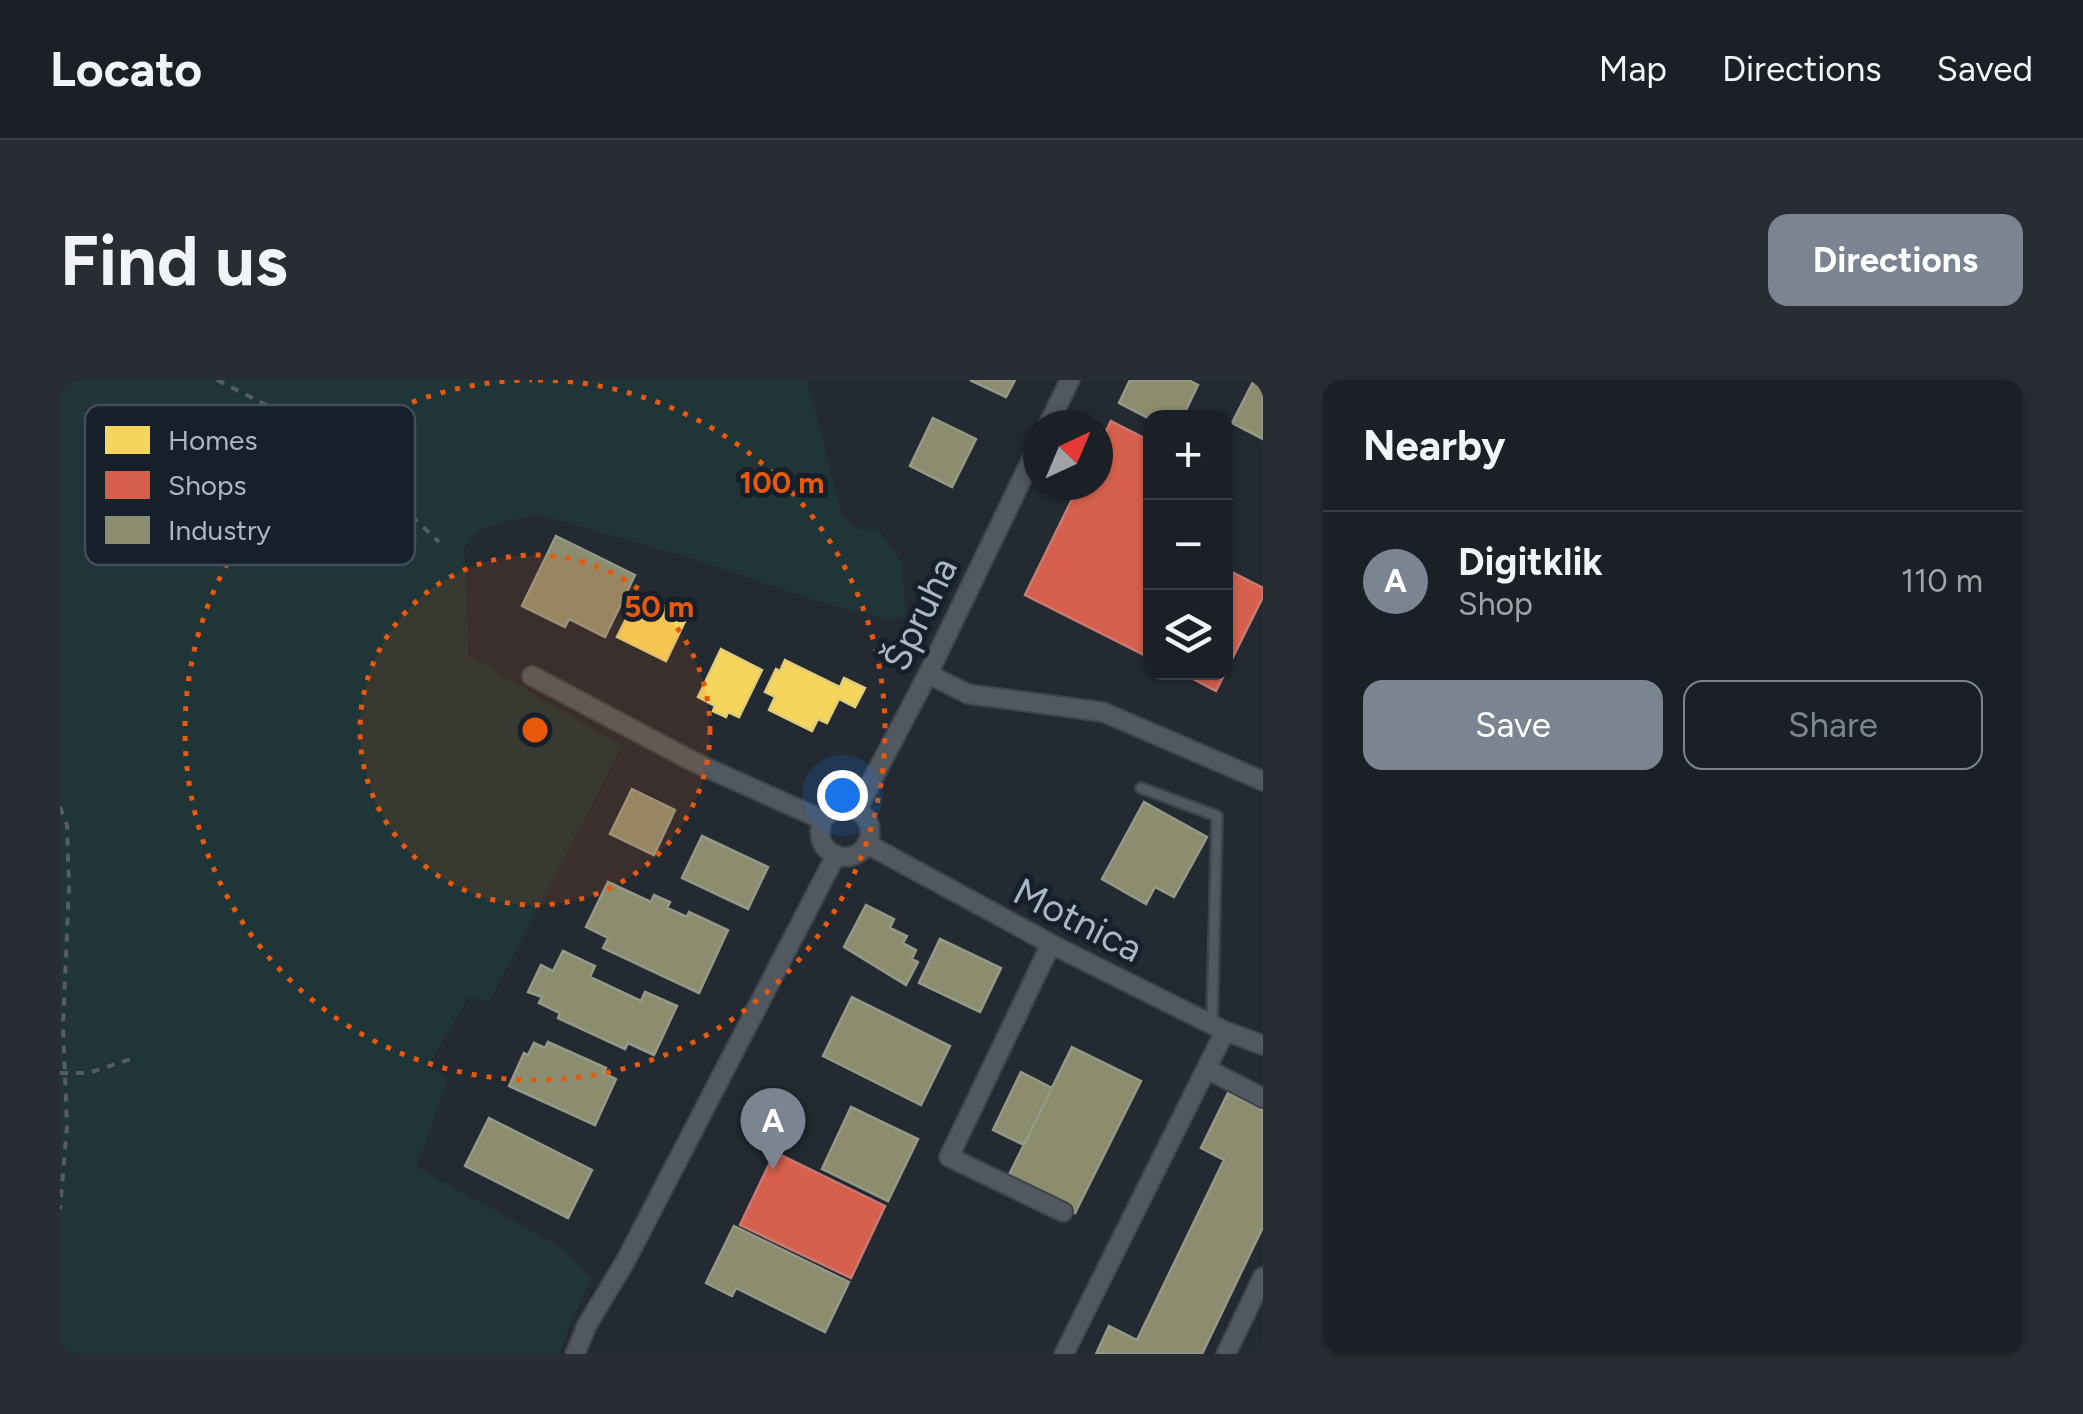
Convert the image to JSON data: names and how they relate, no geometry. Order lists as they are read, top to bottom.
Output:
{
  "streets": {
    "street": ["Špruha", "Motnica"]
  },
  "crossings": [
    ["Špruha", "Motnica"]
  ],
  "legend": ["Homes", "Shops", "Industry"],
  "north": "top right",
  "page": {
    "header": "Locato",
    "nav": ["Map", "Directions", "Saved"],
    "buttons": [
      "Directions",
      ["Save", "Share"]
    ],
    "title": "Find us",
    "heading": "Nearby",
    "map_buttons": ["+", "−"],
    "list": [
      {
        "mark": "A",
        "name": "Digitklik",
        "note": "Shop",
        "value": "110 m"
      }
    ],
    "pins": "A"
  },
  "rings": ["100 m", "50 m"]
}
